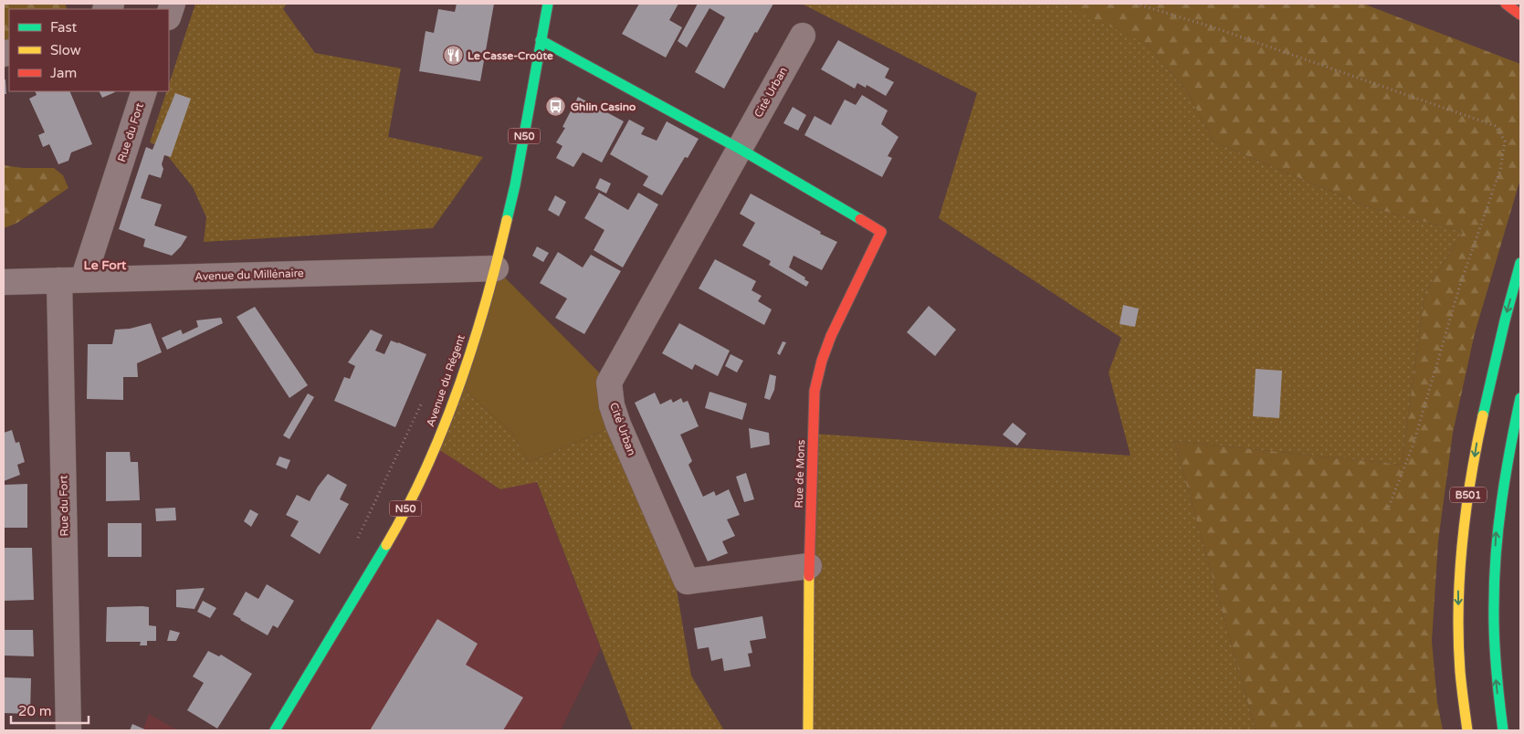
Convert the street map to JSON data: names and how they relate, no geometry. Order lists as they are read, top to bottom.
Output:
{
  "streets": {
    "main road": [
      "N50",
      "Avenue du Régent",
      "Rue de Mons",
      "B501"
    ],
    "street": ["Cité Urban", "Rue du Fort", "Avenue du Millénaire"]
  },
  "crossings": [
    ["Cité Urban", "Rue de Mons"],
    ["Rue du Fort", "Avenue du Millénaire"],
    ["Avenue du Millénaire", "Avenue du Régent"]
  ],
  "districts": ["Le Fort"],
  "places": {
    "restaurant": ["Le Casse-Croûte"],
    "bus stop": ["Ghlin Casino"]
  },
  "legend": ["Fast", "Slow", "Jam"],
  "scale_bar": "20 m"
}
